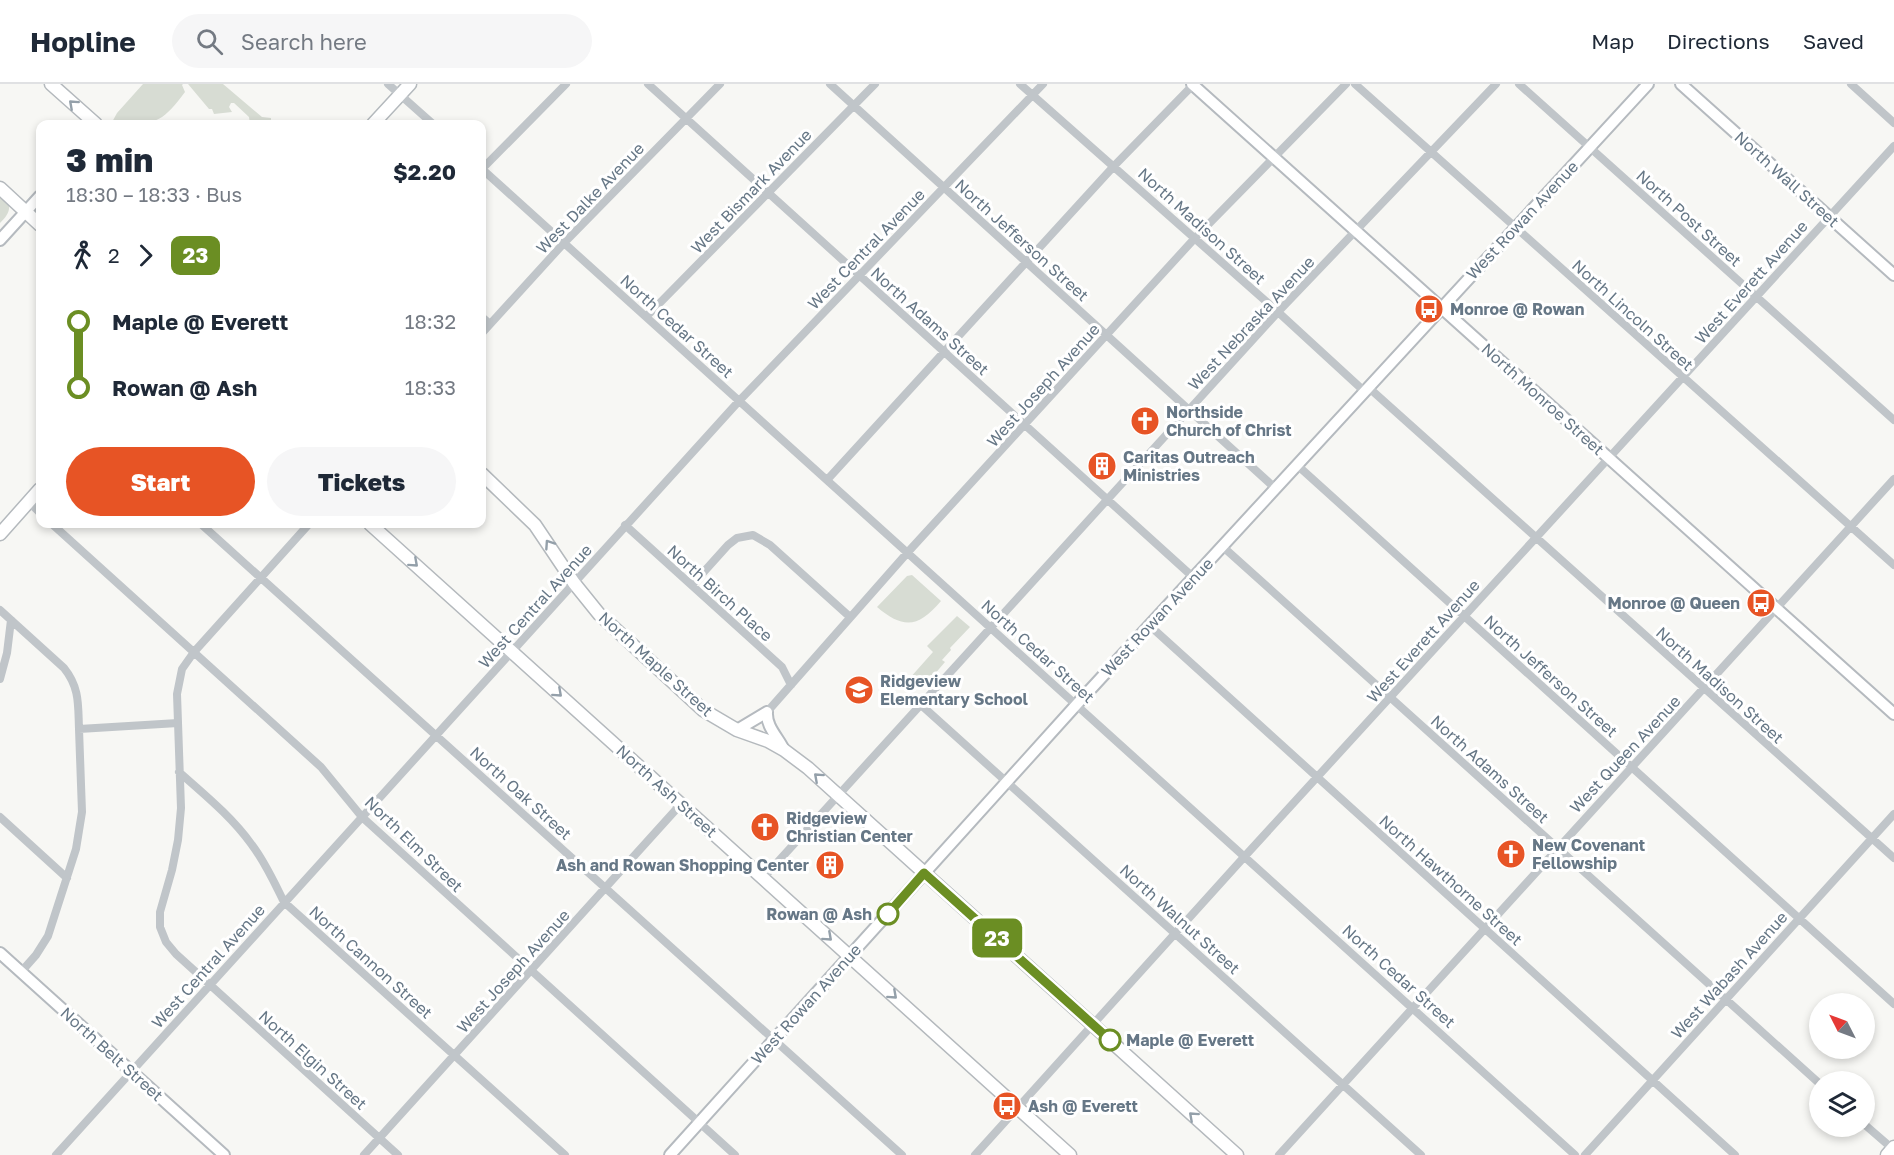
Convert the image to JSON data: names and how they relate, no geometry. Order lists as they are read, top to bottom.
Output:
{
  "streets": {
    "main road": ["North Maple Street", "North Ash Street"],
    "street": [
      "North Wall Street",
      "West Bismark Avenue",
      "West Dalke Avenue",
      "North Post Street",
      "West Rowan Avenue",
      "North Madison Street",
      "North Jefferson Street",
      "West Central Avenue",
      "West Everett Avenue",
      "North Lincoln Street",
      "North Adams Street",
      "West Nebraska Avenue",
      "North Cedar Street",
      "West Joseph Avenue",
      "North Monroe Street",
      "North Birch Place",
      "West Queen Avenue",
      "North Oak Street",
      "North Elm Street",
      "North Hawthorne Street",
      "North Walnut Street",
      "North Cannon Street",
      "West Wabash Avenue",
      "North Belt Street",
      "North Elgin Street"
    ]
  },
  "crossings": [
    ["North Wall Street", "West Everett Avenue"],
    ["West Bismark Avenue", "North Jefferson Street"],
    ["West Bismark Avenue", "North Adams Street"],
    ["West Bismark Avenue", "North Cedar Street"],
    ["West Dalke Avenue", "North Adams Street"],
    ["West Dalke Avenue", "North Cedar Street"],
    ["North Post Street", "West Rowan Avenue"],
    ["North Post Street", "West Everett Avenue"],
    ["West Rowan Avenue", "North Madison Street"],
    ["West Rowan Avenue", "North Jefferson Street"],
    ["West Rowan Avenue", "North Lincoln Street"],
    ["West Rowan Avenue", "North Adams Street"],
    ["West Rowan Avenue", "North Cedar Street"],
    ["West Rowan Avenue", "North Monroe Street"],
    ["West Rowan Avenue", "North Maple Street"],
    ["West Rowan Avenue", "North Ash Street"],
    ["West Rowan Avenue", "North Oak Street"],
    ["West Rowan Avenue", "North Elm Street"],
    ["West Rowan Avenue", "North Hawthorne Street"],
    ["West Rowan Avenue", "North Walnut Street"],
    ["North Madison Street", "West Central Avenue"],
    ["North Madison Street", "West Everett Avenue"],
    ["North Madison Street", "West Nebraska Avenue"],
    ["North Madison Street", "West Joseph Avenue"],
    ["North Madison Street", "West Queen Avenue"],
    ["North Madison Street", "West Wabash Avenue"],
    ["North Jefferson Street", "West Central Avenue"],
    ["North Jefferson Street", "West Everett Avenue"],
    ["North Jefferson Street", "West Nebraska Avenue"],
    ["North Jefferson Street", "West Joseph Avenue"],
    ["North Jefferson Street", "West Queen Avenue"],
    ["North Jefferson Street", "West Wabash Avenue"],
    ["West Central Avenue", "North Adams Street"],
    ["West Central Avenue", "North Cedar Street"],
    ["West Central Avenue", "North Birch Place"],
    ["West Central Avenue", "North Maple Street"],
    ["West Central Avenue", "North Ash Street"],
    ["West Central Avenue", "North Oak Street"],
    ["West Central Avenue", "North Elm Street"],
    ["West Central Avenue", "North Cannon Street"],
    ["West Central Avenue", "North Belt Street"],
    ["West Central Avenue", "North Elgin Street"],
    ["West Everett Avenue", "North Lincoln Street"],
    ["West Everett Avenue", "North Adams Street"],
    ["West Everett Avenue", "North Cedar Street"],
    ["West Everett Avenue", "North Monroe Street"],
    ["West Everett Avenue", "North Maple Street"],
    ["West Everett Avenue", "North Ash Street"],
    ["West Everett Avenue", "North Hawthorne Street"],
    ["West Everett Avenue", "North Walnut Street"],
    ["North Lincoln Street", "West Nebraska Avenue"],
    ["North Lincoln Street", "West Queen Avenue"],
    ["North Adams Street", "West Nebraska Avenue"],
    ["North Adams Street", "West Joseph Avenue"],
    ["North Adams Street", "West Queen Avenue"],
    ["North Adams Street", "West Wabash Avenue"],
    ["West Nebraska Avenue", "North Cedar Street"],
    ["West Nebraska Avenue", "North Monroe Street"],
    ["West Nebraska Avenue", "North Maple Street"],
    ["West Nebraska Avenue", "North Ash Street"],
    ["West Nebraska Avenue", "North Walnut Street"],
    ["North Cedar Street", "West Joseph Avenue"],
    ["North Cedar Street", "West Queen Avenue"],
    ["West Joseph Avenue", "North Monroe Street"],
    ["West Joseph Avenue", "North Birch Place"],
    ["West Joseph Avenue", "North Ash Street"],
    ["West Joseph Avenue", "North Oak Street"],
    ["West Joseph Avenue", "North Elm Street"],
    ["West Joseph Avenue", "North Cannon Street"],
    ["West Joseph Avenue", "North Elgin Street"],
    ["North Monroe Street", "West Queen Avenue"],
    ["West Queen Avenue", "North Hawthorne Street"],
    ["West Queen Avenue", "North Walnut Street"],
    ["North Elm Street", "North Elgin Street"],
    ["North Hawthorne Street", "West Wabash Avenue"],
    ["North Cannon Street", "North Elgin Street"]
  ],
  "one_way": ["North Maple Street", "North Ash Street"],
  "places": {
    "bus stop": ["Monroe @ Rowan", "Monroe @ Queen", "Ash @ Everett"],
    "church": ["Northside Church of Christ", "Ridgeview Christian Center", "New Covenant Fellowship"],
    "building": ["Caritas Outreach Ministries", "Ash and Rowan Shopping Center"],
    "school or university": ["Ridgeview Elementary School"],
    "other": ["Rowan @ Ash", "Maple @ Everett"]
  },
  "lines": ["bus line 23"],
  "north": "top left",
  "page": {
    "header": "Hopline",
    "search": "Search here",
    "nav": ["Map", "Directions", "Saved"],
    "on_map": "23",
    "heading": ["3 min", "18:30 – 18:33 · Bus", "$2.20"],
    "legs": ["2", "23"],
    "list": [
      {
        "name": "Maple @ Everett",
        "value": "18:32"
      },
      {
        "name": "Rowan @ Ash",
        "value": "18:33"
      }
    ],
    "buttons": ["Start", "Tickets"]
  }
}
